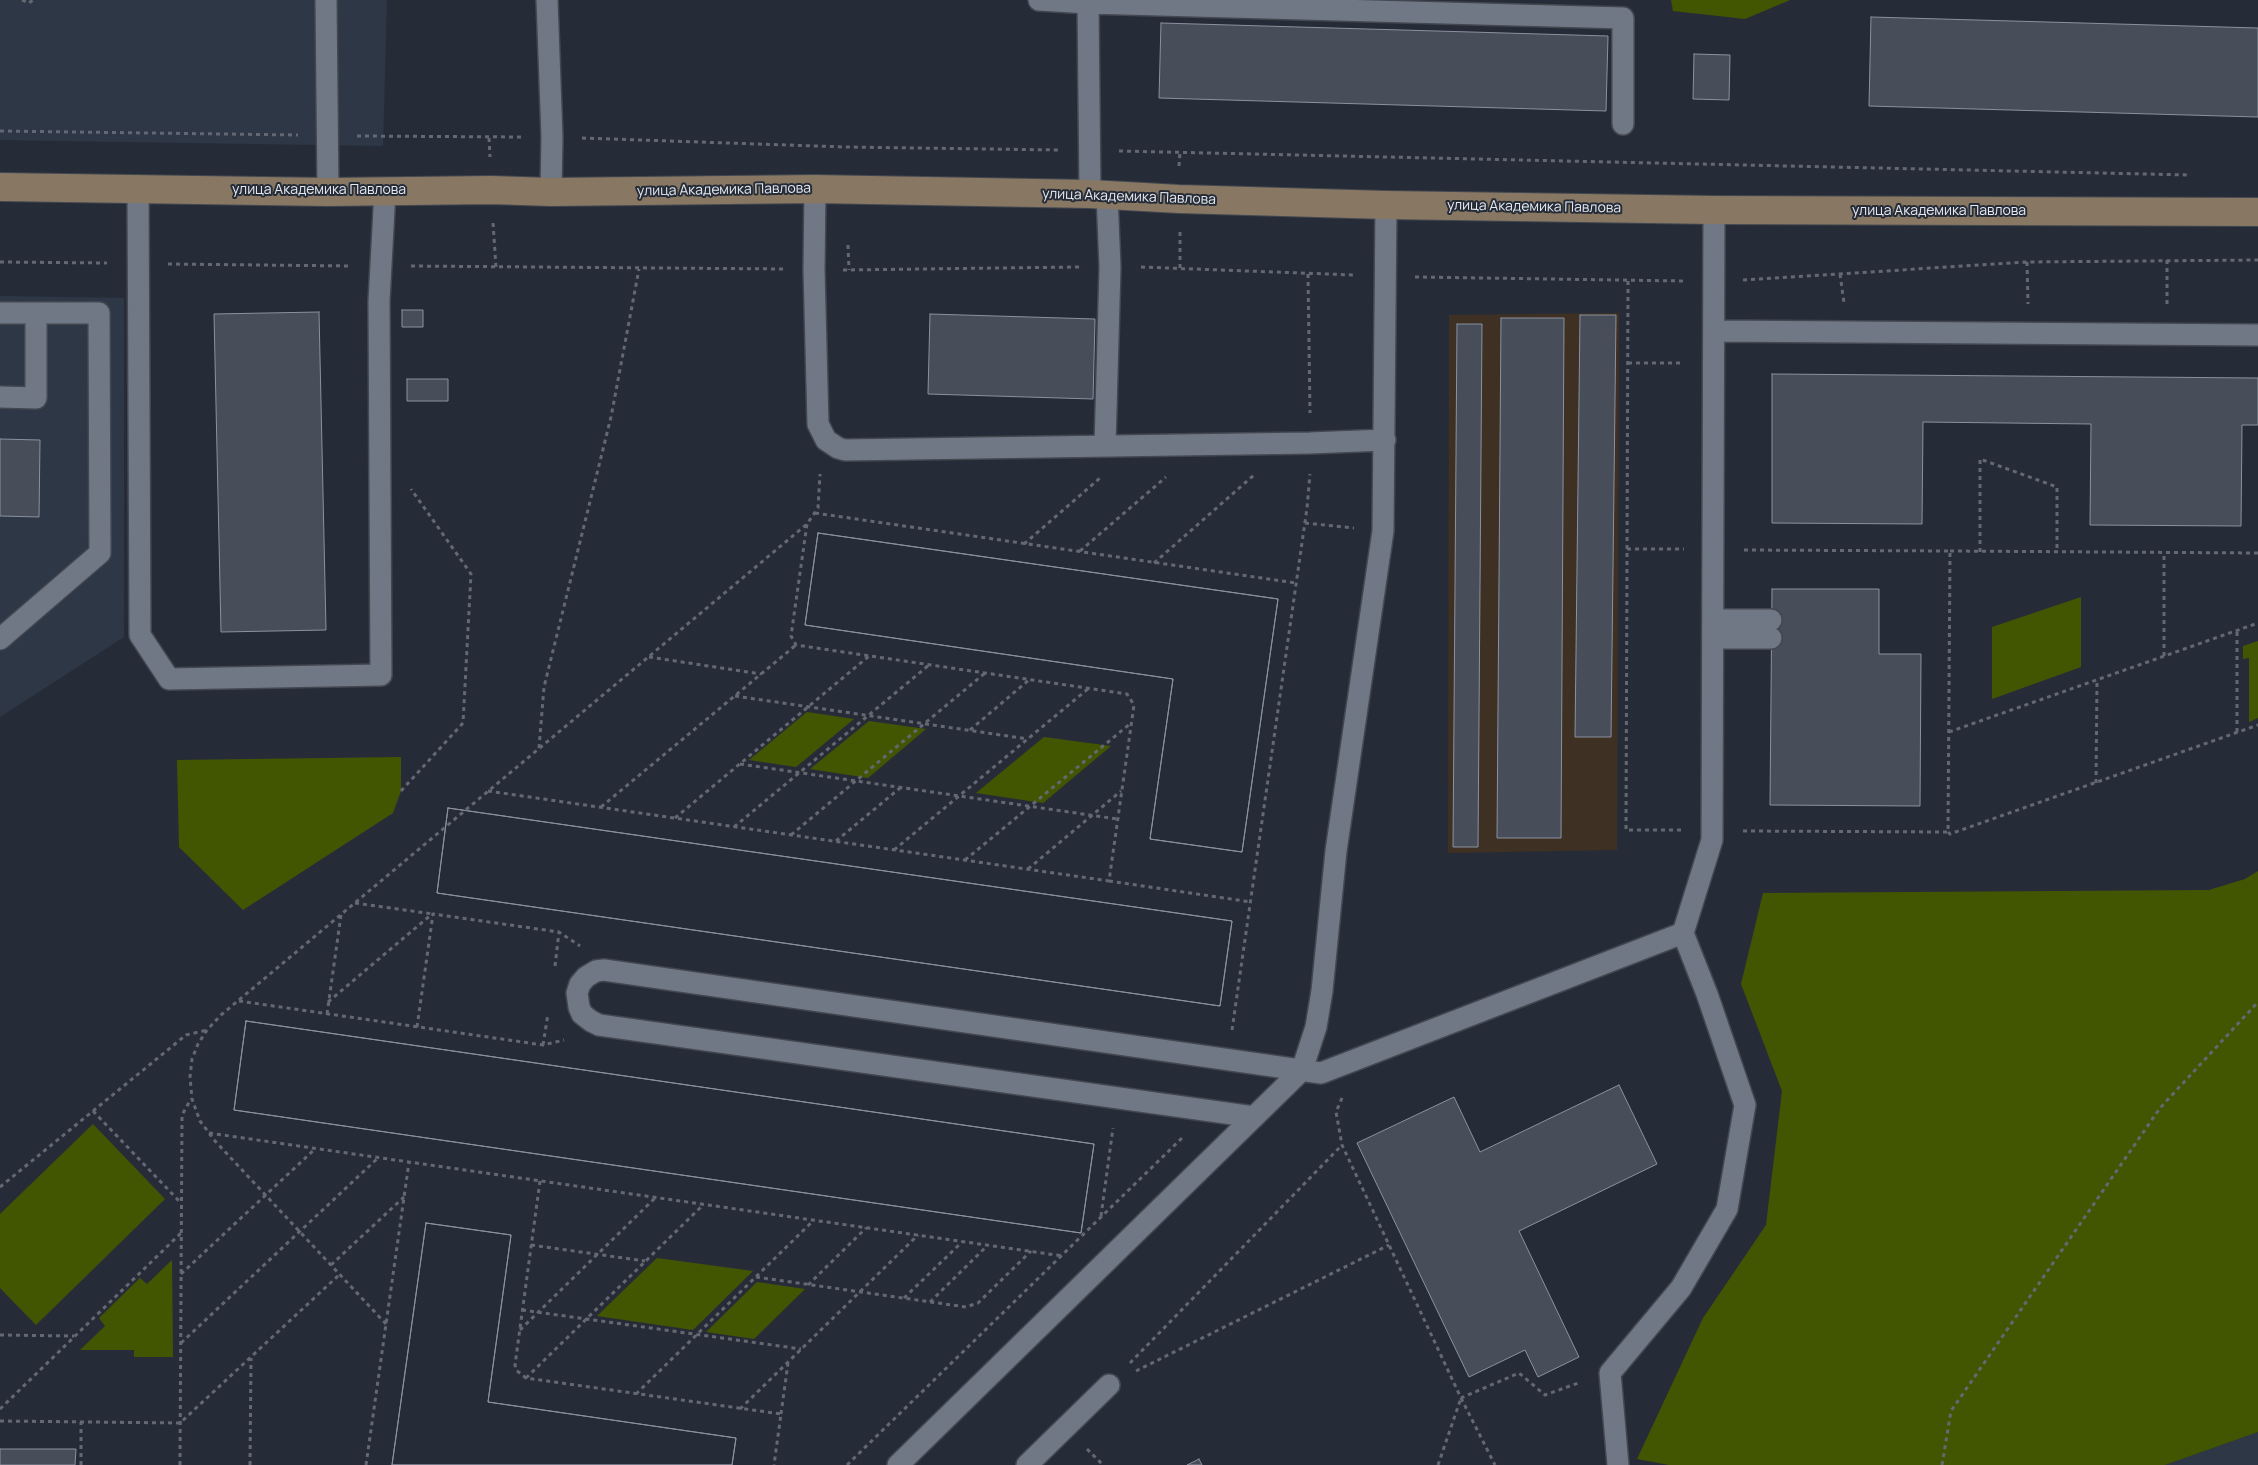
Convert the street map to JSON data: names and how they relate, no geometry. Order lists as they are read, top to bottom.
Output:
{
  "streets": {
    "street": ["улица Академика Павлова"]
  }
}
